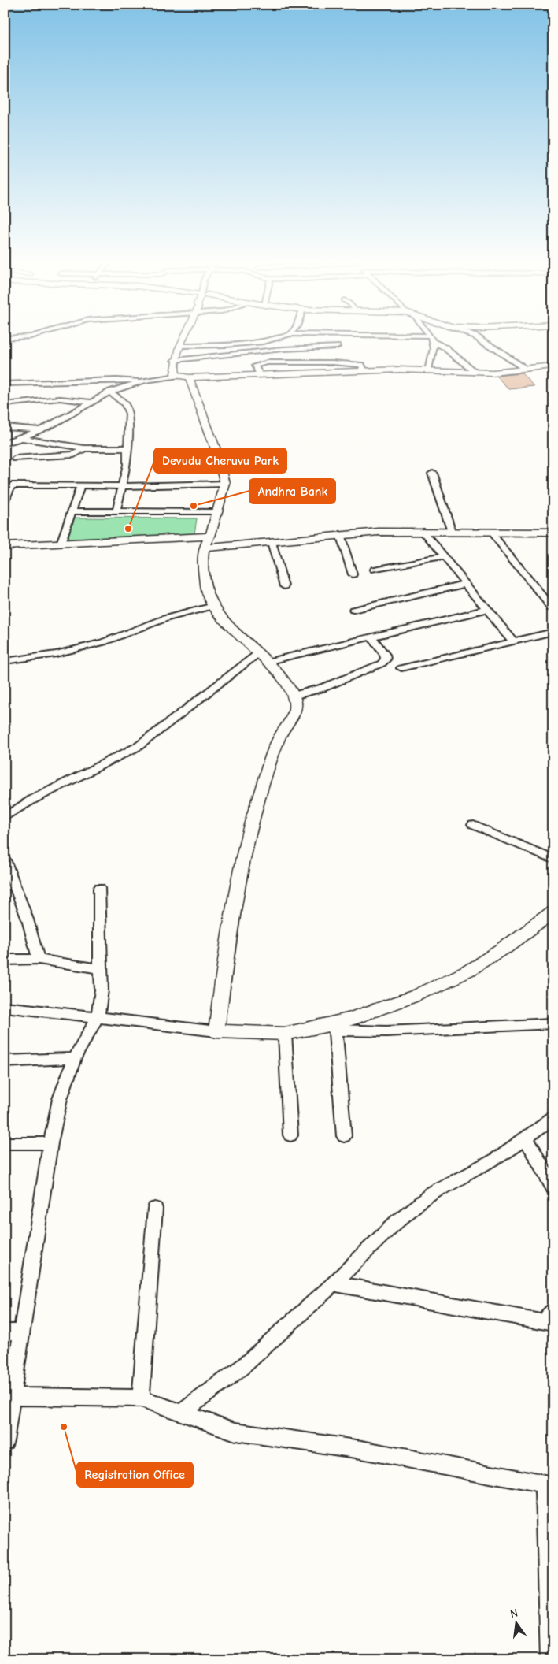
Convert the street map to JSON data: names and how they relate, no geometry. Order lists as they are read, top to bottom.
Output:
{
  "places": ["Andhra Bank", "Devudu Cheruvu Park", "Registration Office"],
  "north": "top"
}
